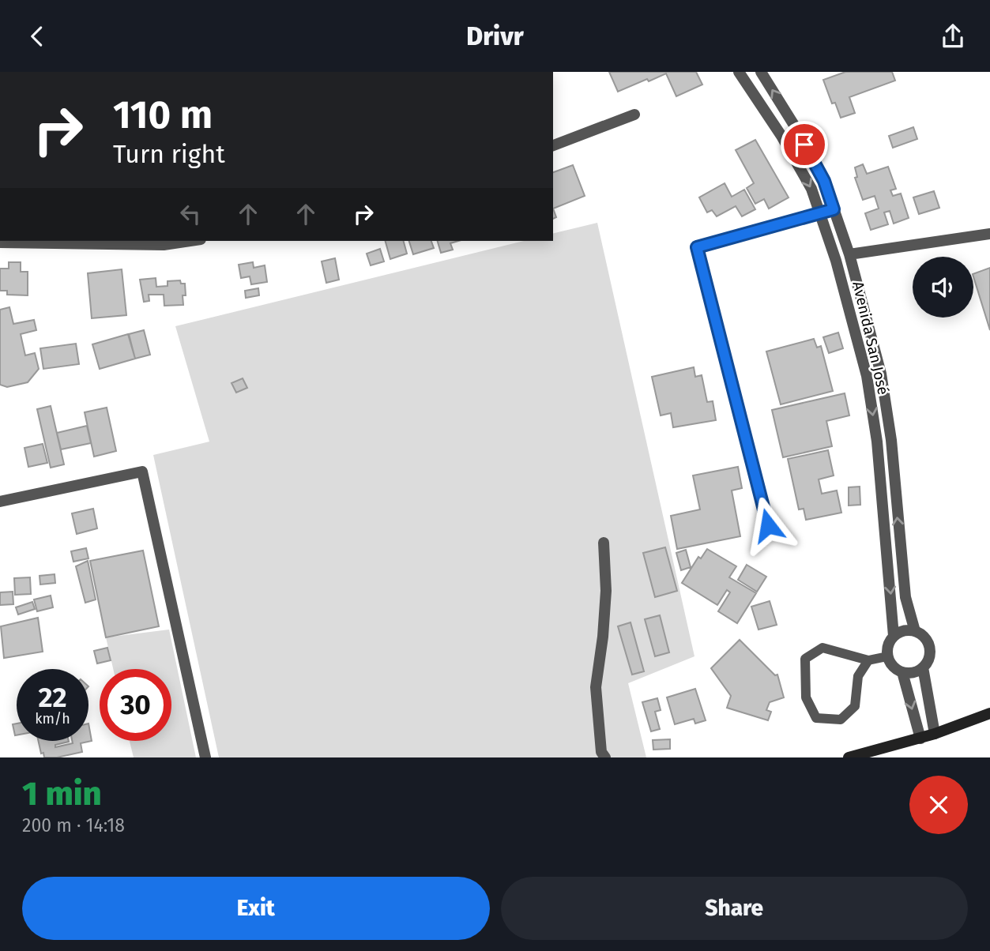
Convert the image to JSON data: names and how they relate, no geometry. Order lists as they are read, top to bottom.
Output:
{
  "streets": {
    "street": ["Avenida San José"]
  },
  "page": {
    "header": "Drivr",
    "turn": ["110 m", "Turn right"],
    "speed": "22 km/h",
    "limit": "30",
    "heading": ["1 min", "200 m · 14:18"],
    "buttons": ["Exit", "Share"]
  }
}
